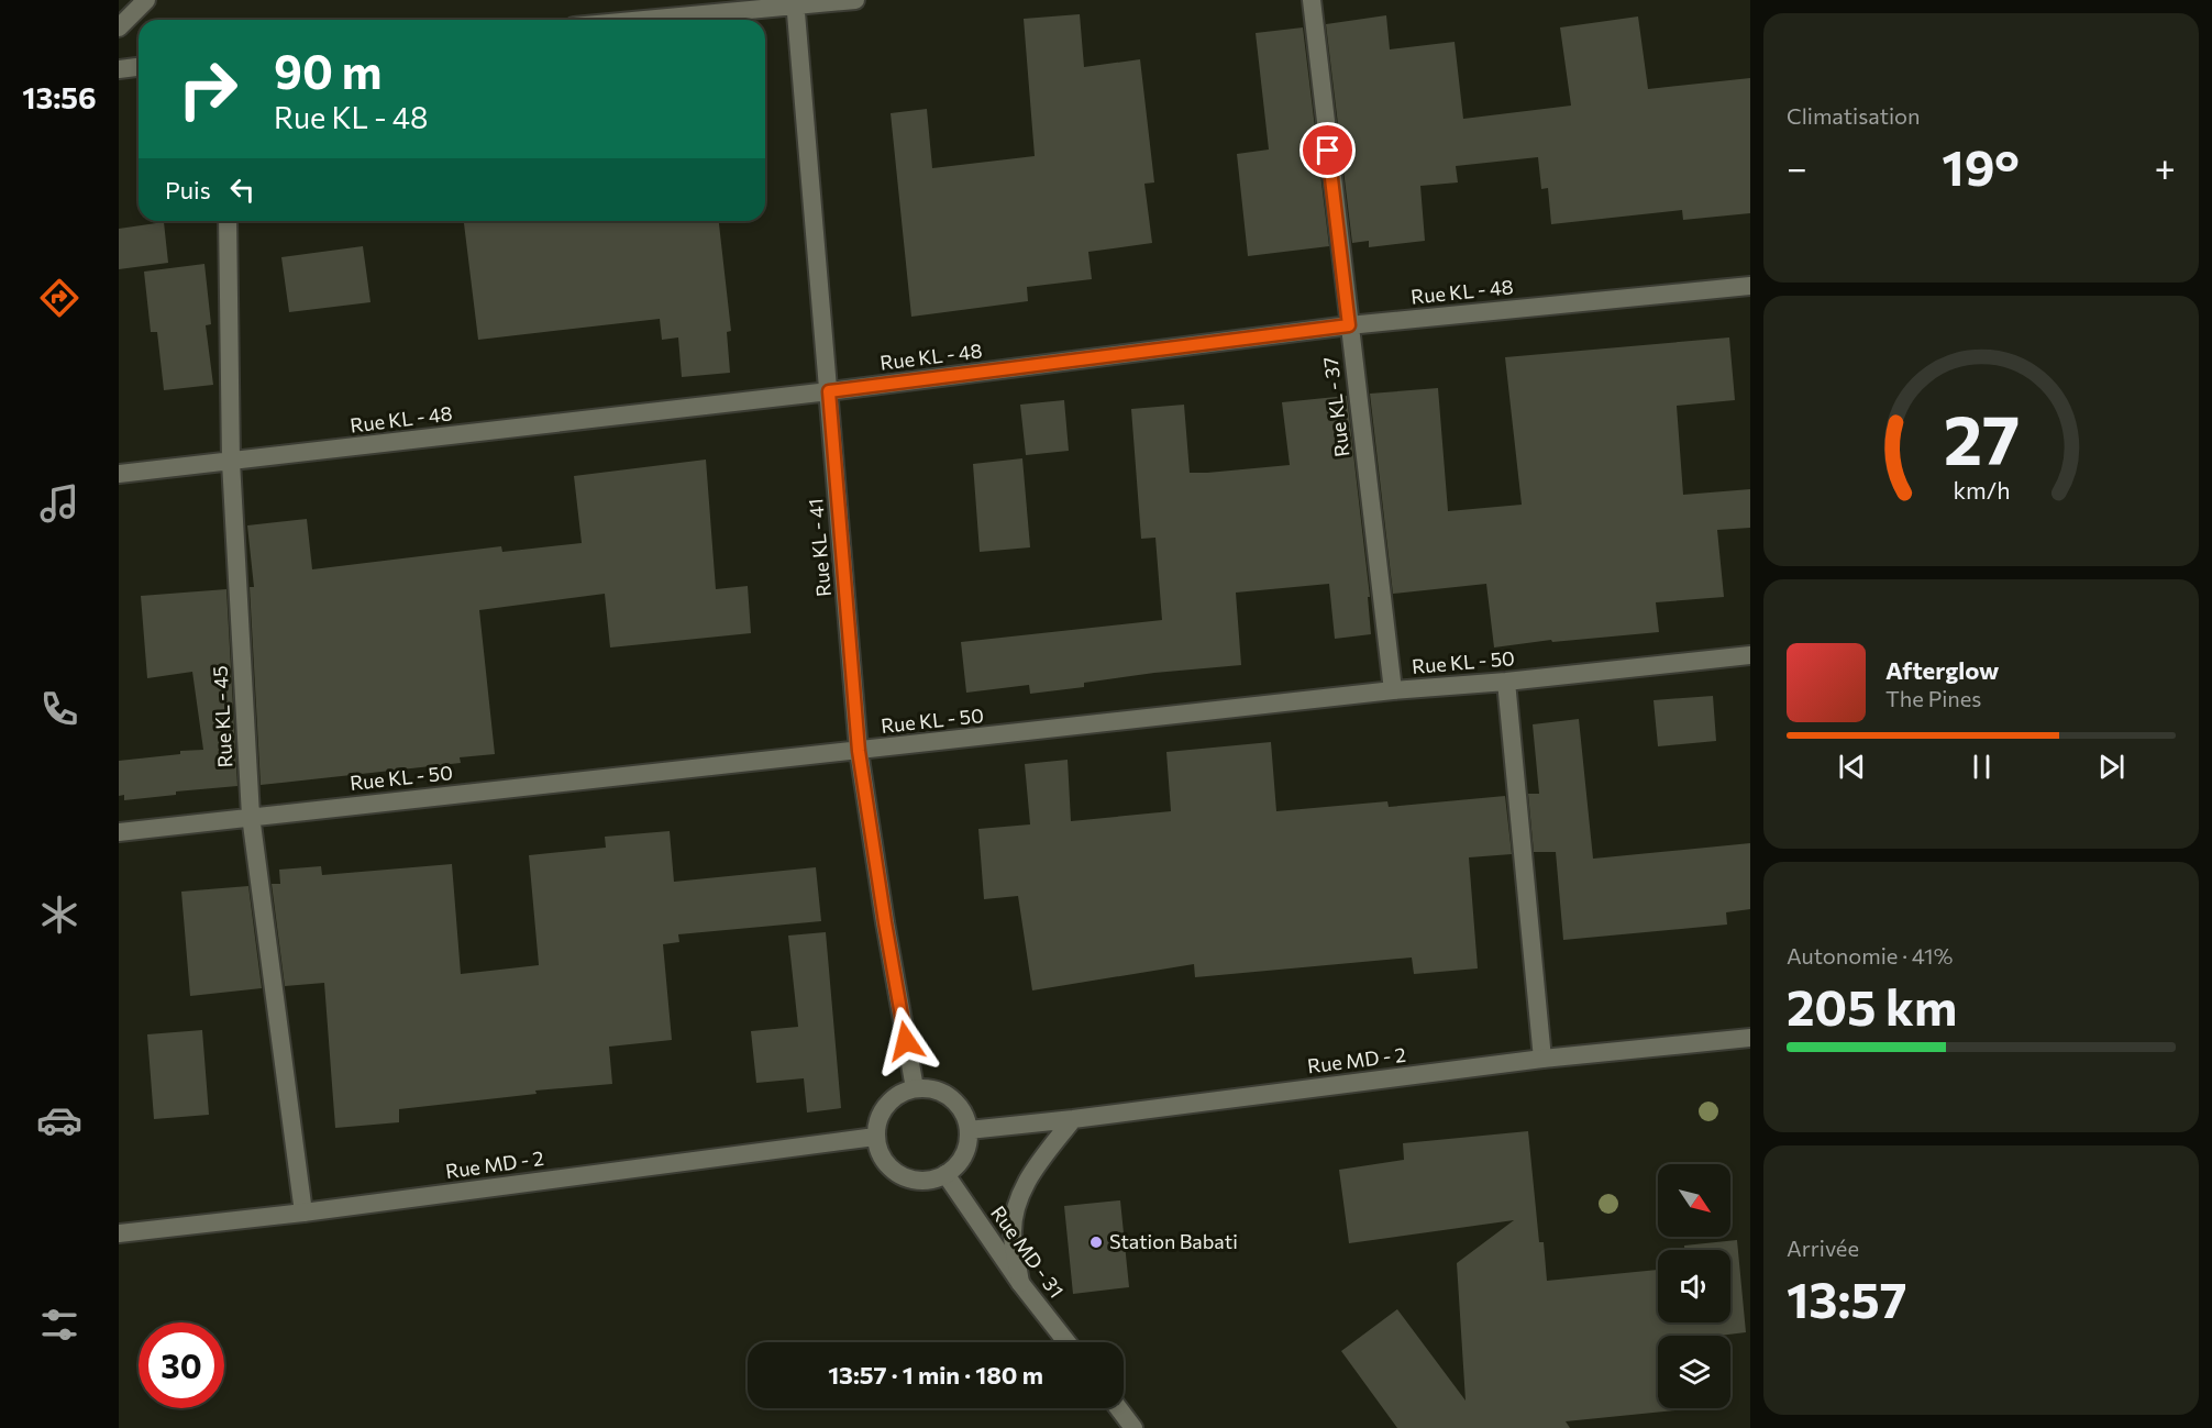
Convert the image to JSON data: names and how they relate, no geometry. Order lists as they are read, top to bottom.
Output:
{
  "streets": {
    "street": [
      "Rue KL - 48",
      "Rue KL - 37",
      "Rue KL - 41",
      "Rue KL - 50",
      "Rue KL - 45",
      "Rue MD - 2",
      "Rue MD - 31"
    ]
  },
  "crossings": [
    ["Rue KL - 48", "Rue KL - 37"],
    ["Rue KL - 48", "Rue KL - 41"],
    ["Rue KL - 48", "Rue KL - 45"],
    ["Rue KL - 37", "Rue KL - 50"],
    ["Rue KL - 41", "Rue KL - 50"],
    ["Rue KL - 41", "Rue MD - 2"],
    ["Rue KL - 41", "Rue MD - 31"],
    ["Rue KL - 50", "Rue KL - 45"],
    ["Rue KL - 45", "Rue MD - 2"],
    ["Rue MD - 2", "Rue MD - 31"]
  ],
  "places": ["Station Babati"],
  "north": "bottom right",
  "page": {
    "tabs": "13:56",
    "tile": [
      "Climatisation",
      ["Autonomie · 41%", "205 km"],
      ["Arrivée", "13:57"]
    ],
    "turn": ["90 m", "Rue KL - 48"],
    "heat": ["−", "19°", "+"],
    "then": "Puis",
    "song": ["Afterglow", "The Pines"],
    "limit": "30",
    "trip": "13:57 · 1 min · 180 m",
    "gauge": ["27", "km/h"]
  }
}
